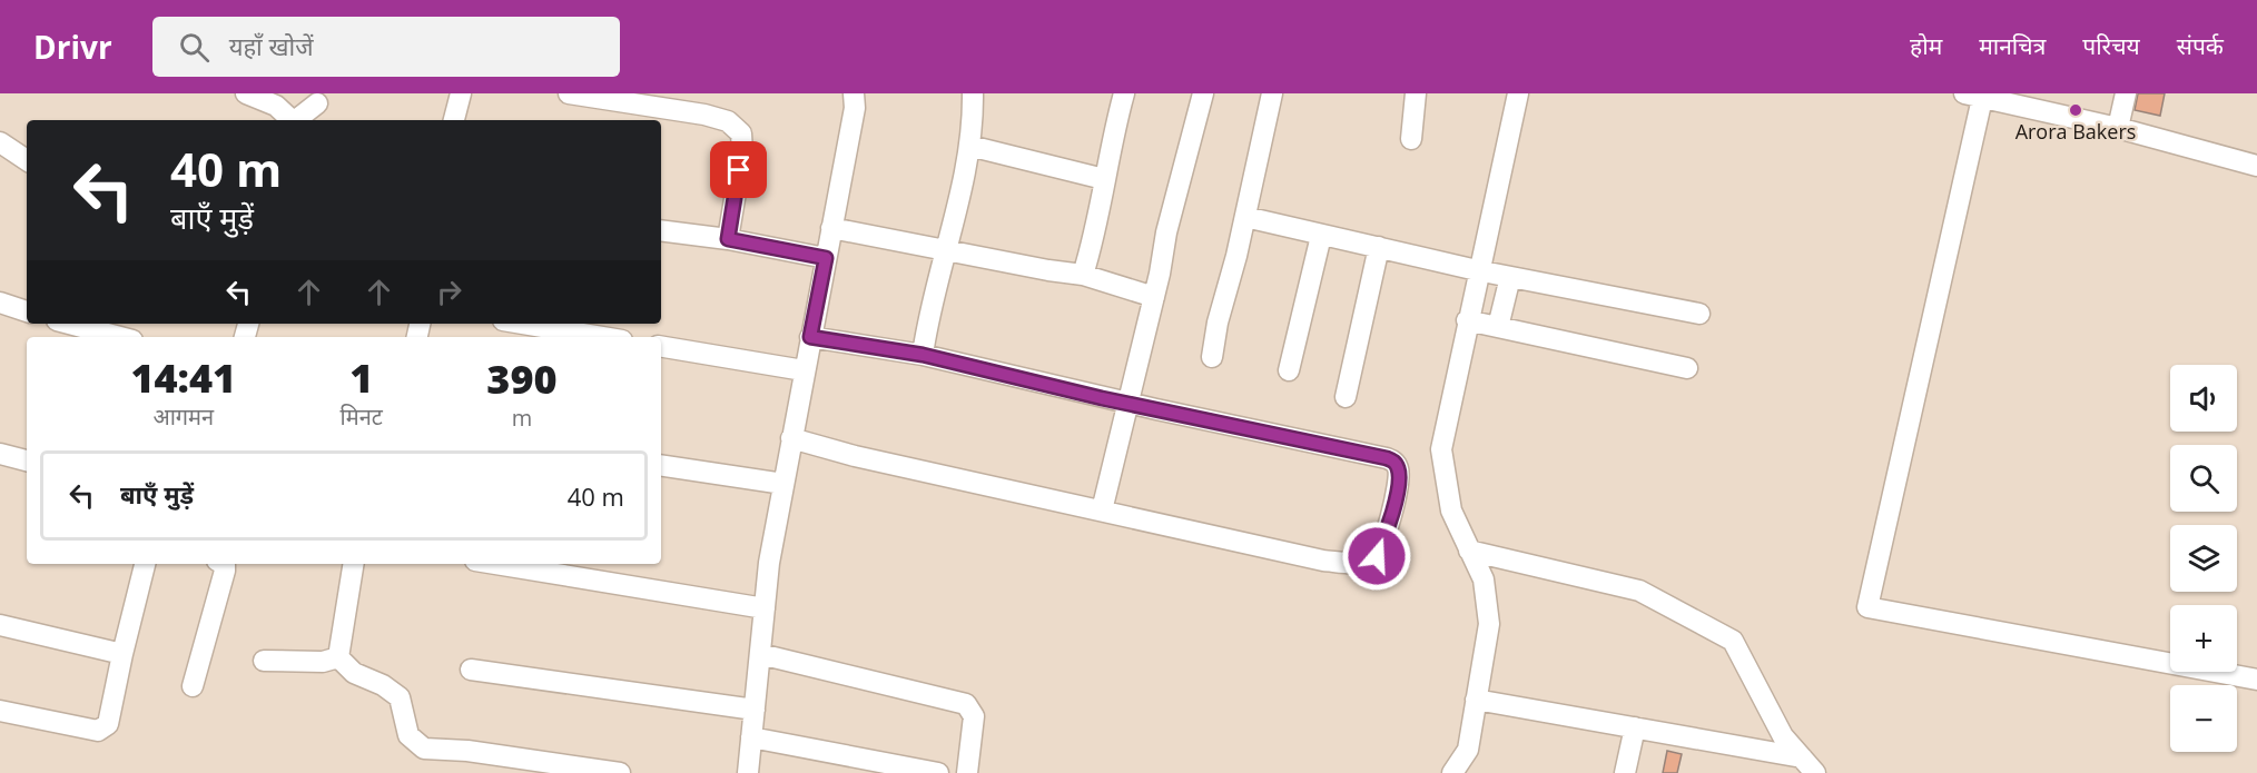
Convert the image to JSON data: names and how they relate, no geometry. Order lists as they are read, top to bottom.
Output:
{
  "places": ["Arora Bakers"],
  "page": {
    "header": "Drivr",
    "search": "यहाँ खोजें",
    "nav": [
      "होम",
      "मानचित्र",
      "परिचय",
      "संपर्क"
    ],
    "turn": ["40 m", "बाएँ मुड़ें"],
    "eta": [
      "14:41",
      "आगमन",
      "1",
      "मिनट",
      "390",
      "m"
    ],
    "map_buttons": ["+", "−"],
    "list": [
      {
        "name": "बाएँ मुड़ें",
        "value": "40 m"
      }
    ]
  }
}
